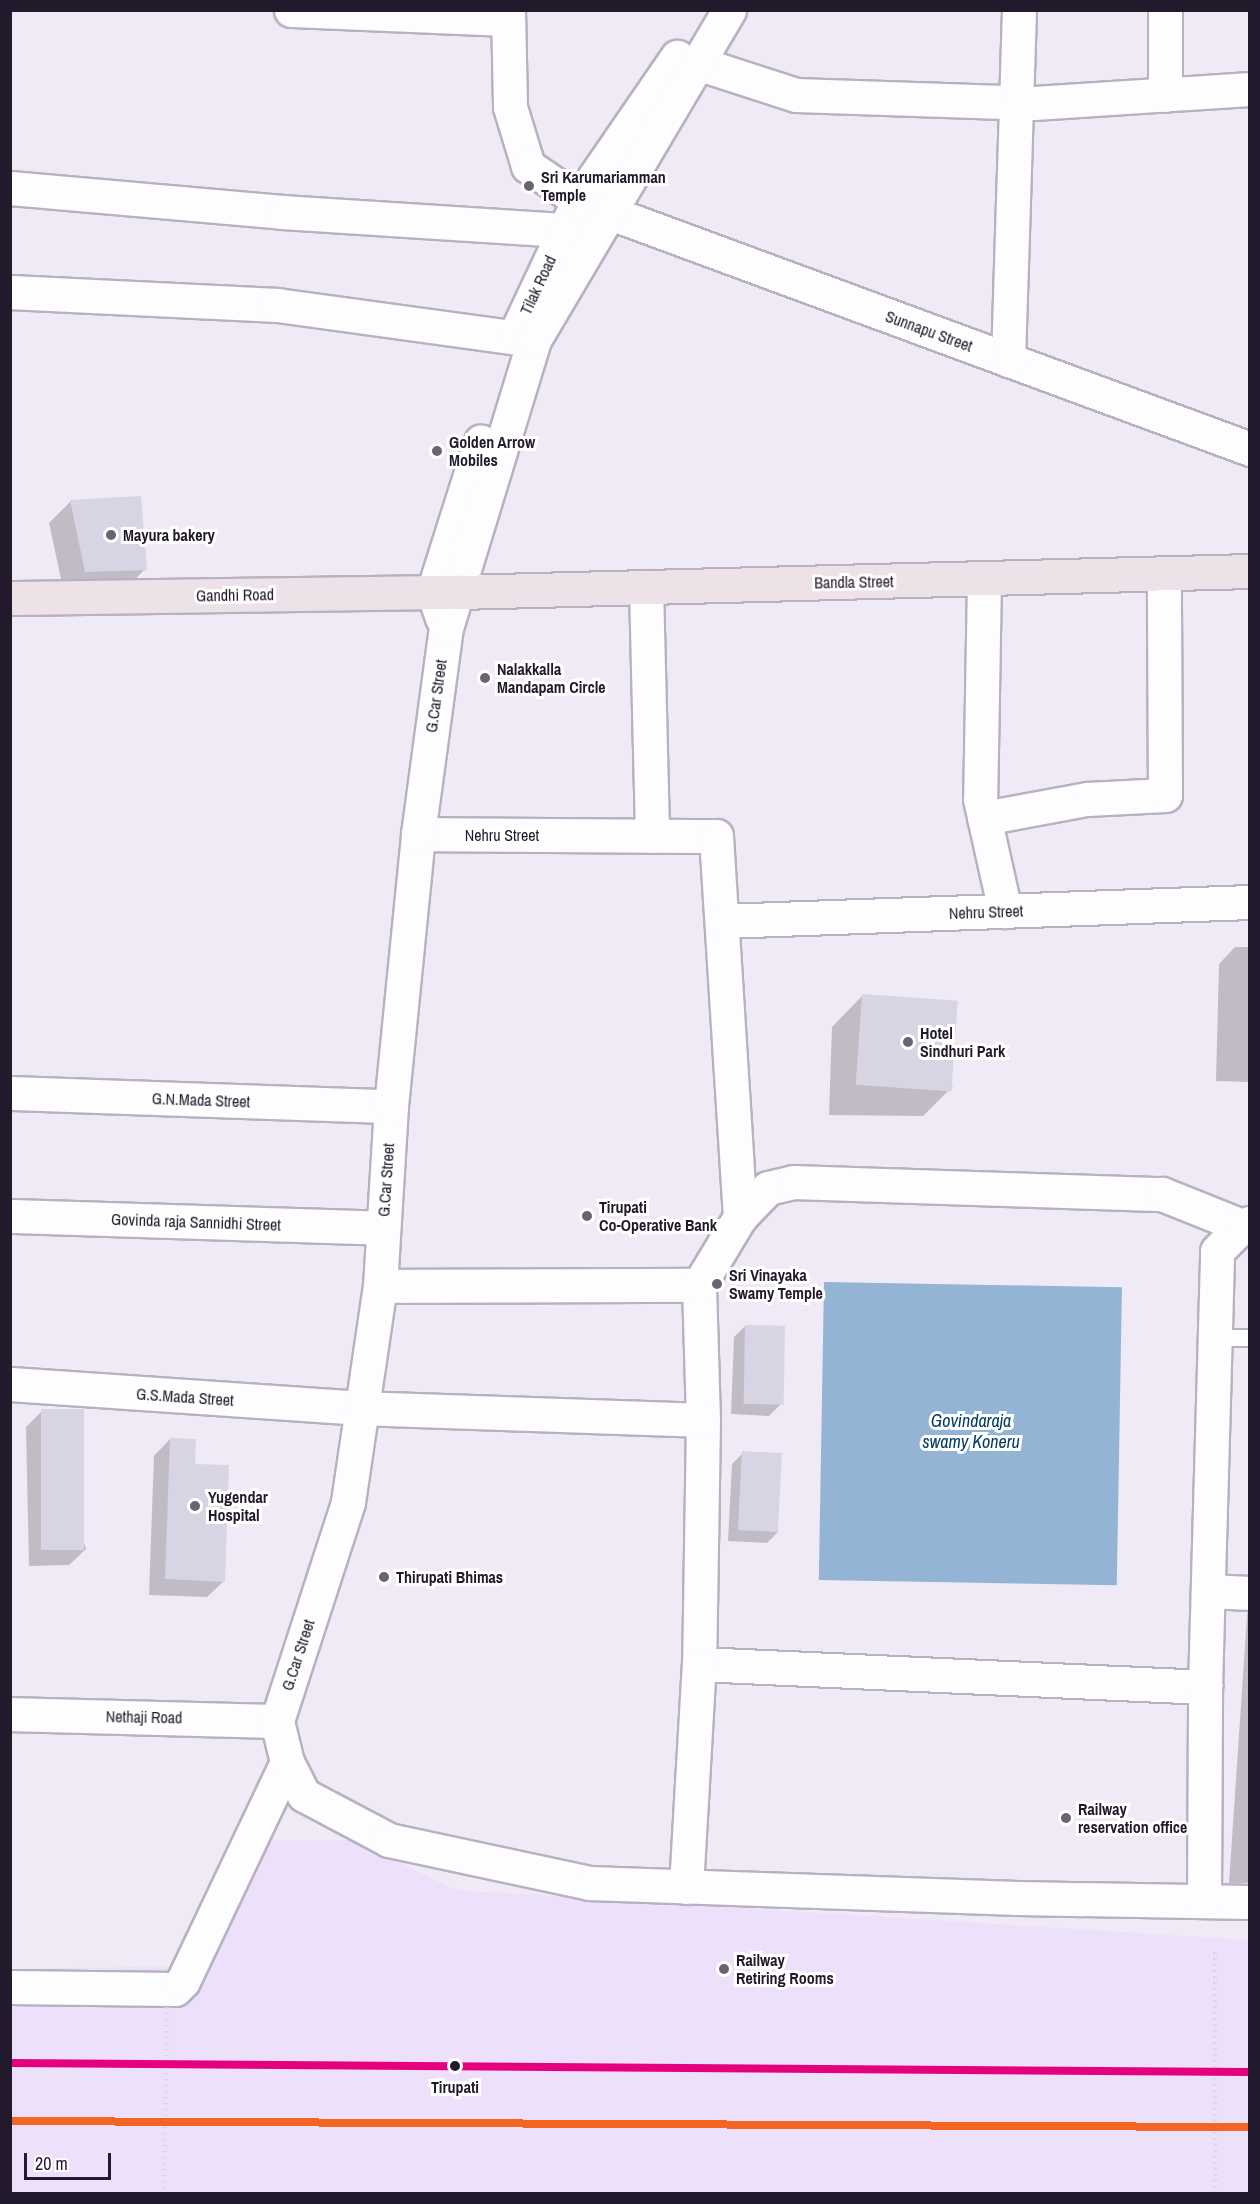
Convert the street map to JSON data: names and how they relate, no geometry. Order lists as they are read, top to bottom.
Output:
{
  "streets": {
    "main road": ["Bandla Street", "Gandhi Road"],
    "street": [
      "Tilak Road",
      "Sunnapu Street",
      "G.Car Street",
      "Nehru Street",
      "G.N.Mada Street",
      "Govinda raja Sannidhi Street",
      "G.S.Mada Street",
      "Nethaji Road"
    ]
  },
  "crossings": [
    ["Tilak Road", "Sunnapu Street"],
    ["Tilak Road", "Bandla Street"],
    ["Tilak Road", "Gandhi Road"],
    ["Tilak Road", "G.Car Street"],
    ["Bandla Street", "Gandhi Road"],
    ["Bandla Street", "G.Car Street"],
    ["Gandhi Road", "G.Car Street"],
    ["G.Car Street", "Nehru Street"],
    ["G.Car Street", "G.N.Mada Street"],
    ["G.Car Street", "Govinda raja Sannidhi Street"],
    ["G.Car Street", "G.S.Mada Street"],
    ["G.Car Street", "Nethaji Road"]
  ],
  "water": ["Govindaraja swamy Koneru"],
  "places": [
    "Sri Karumariamman Temple",
    "Golden Arrow Mobiles",
    "Mayura bakery",
    "Nalakkalla Mandapam Circle",
    "Hotel Sindhuri Park",
    "Tirupati Co-Operative Bank",
    "Sri Vinayaka Swamy Temple",
    "Yugendar Hospital",
    "Thirupati Bhimas",
    "Railway reservation office",
    "Railway Retiring Rooms",
    "Tirupati"
  ],
  "scale_bar": "20 m"
}
